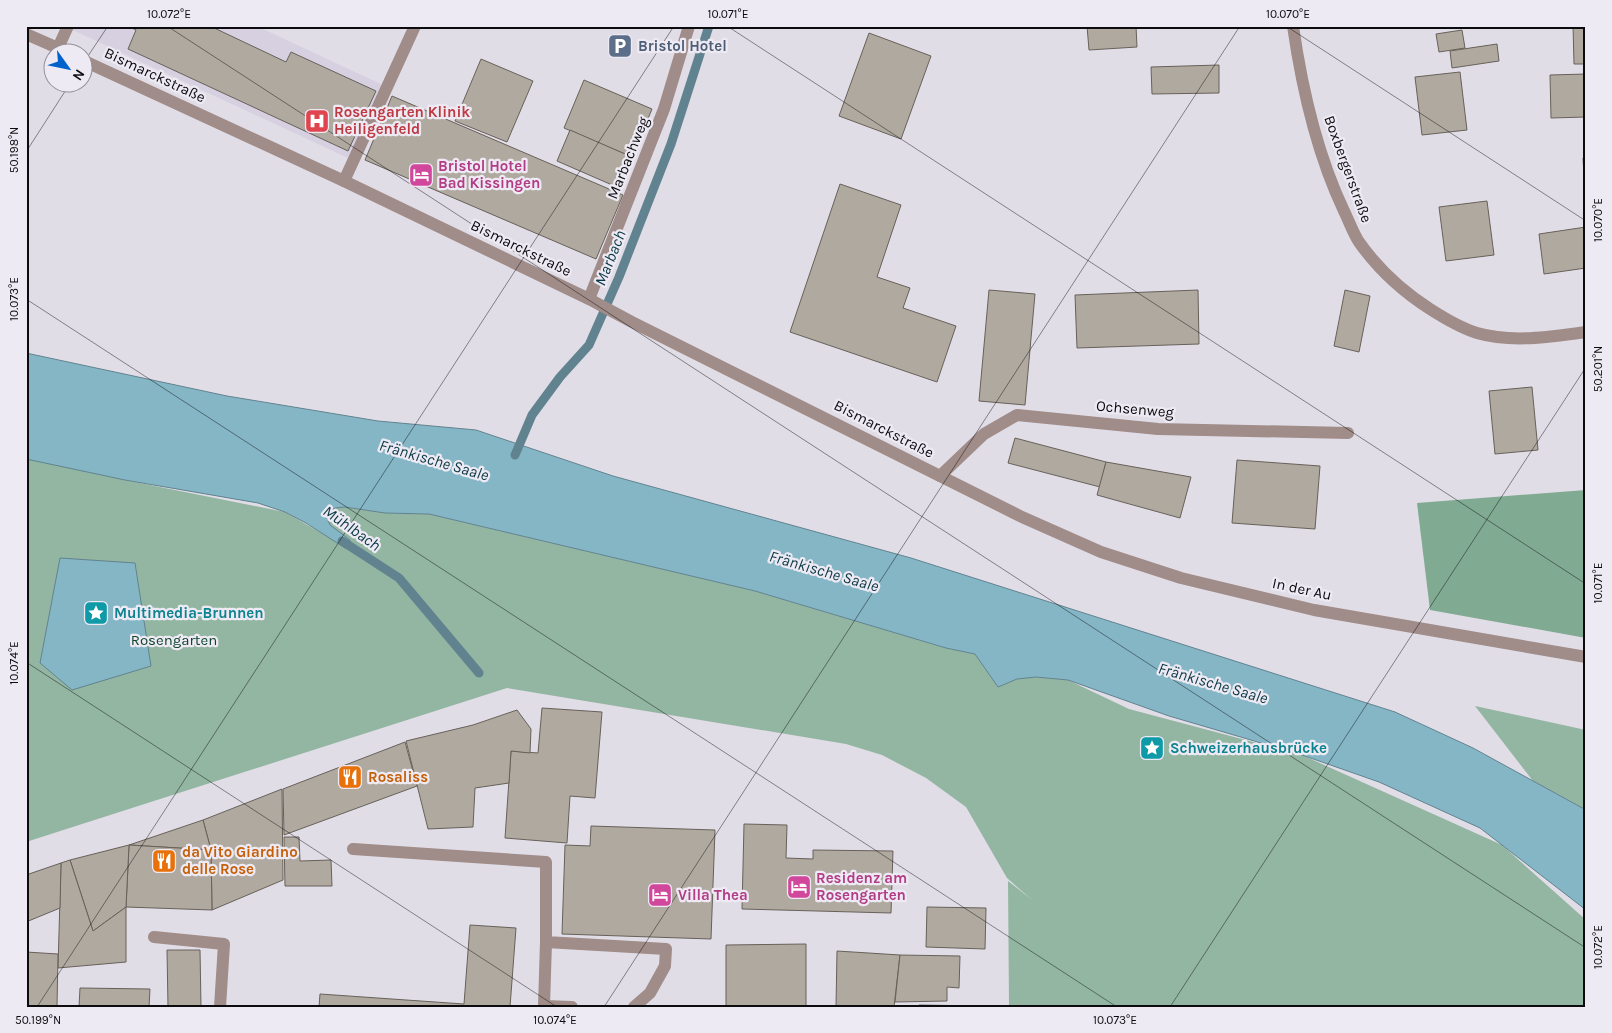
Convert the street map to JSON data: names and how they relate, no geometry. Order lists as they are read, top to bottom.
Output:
{
  "streets": {
    "street": [
      "Bismarckstraße",
      "Marbachweg",
      "Boxbergerstraße",
      "Ochsenweg",
      "In der Au"
    ]
  },
  "crossings": [
    ["Bismarckstraße", "Marbachweg"],
    ["Bismarckstraße", "Ochsenweg"],
    ["Bismarckstraße", "In der Au"]
  ],
  "water": ["Marbach", "Fränkische Saale", "Mühlbach"],
  "parks": ["Rosengarten"],
  "places": {
    "parking": ["Bristol Hotel"],
    "hospital": ["Rosengarten Klinik Heiligenfeld"],
    "hotel": ["Bristol Hotel Bad Kissingen", "Residenz am Rosengarten", "Villa Thea"],
    "place": ["Multimedia-Brunnen", "Schweizerhausbrücke"],
    "restaurant": ["Rosaliss", "da Vito Giardino delle Rose"]
  },
  "north": "bottom right",
  "coordinates": [
    "10.072°E",
    "10.071°E",
    "10.070°E",
    "50.198°N",
    "10.073°E",
    "50.201°N",
    "10.074°E",
    "50.199°N"
  ]
}
